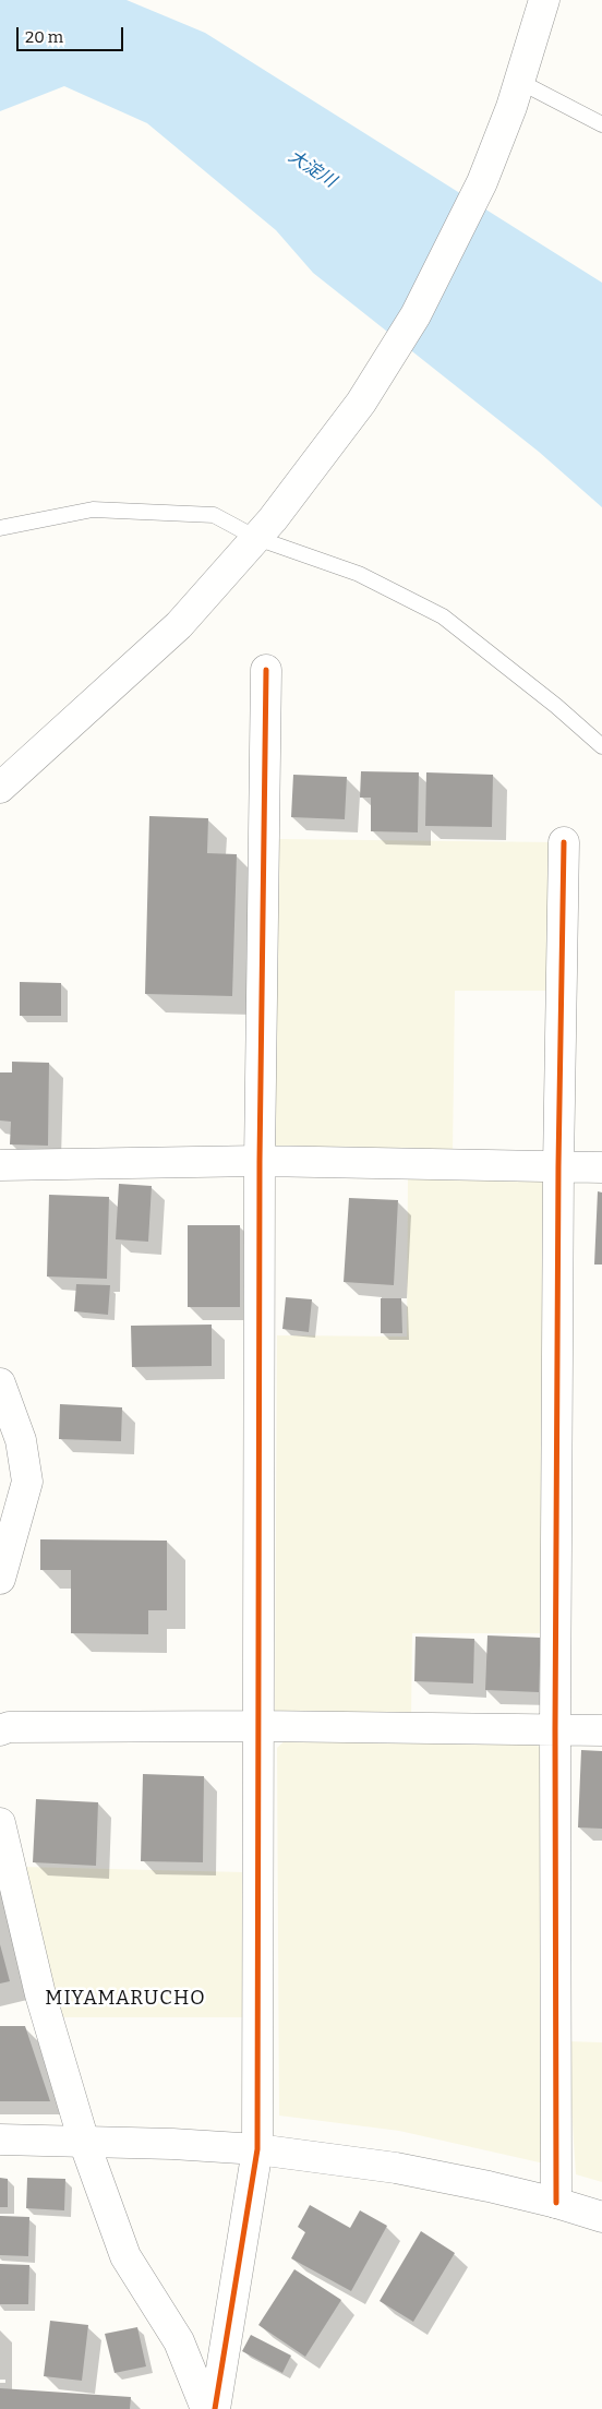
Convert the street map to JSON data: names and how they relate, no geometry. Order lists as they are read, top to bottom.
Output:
{
  "districts": ["MIYAMARUCHO"],
  "water": ["大淀川"],
  "scale_bar": "20 m"
}
